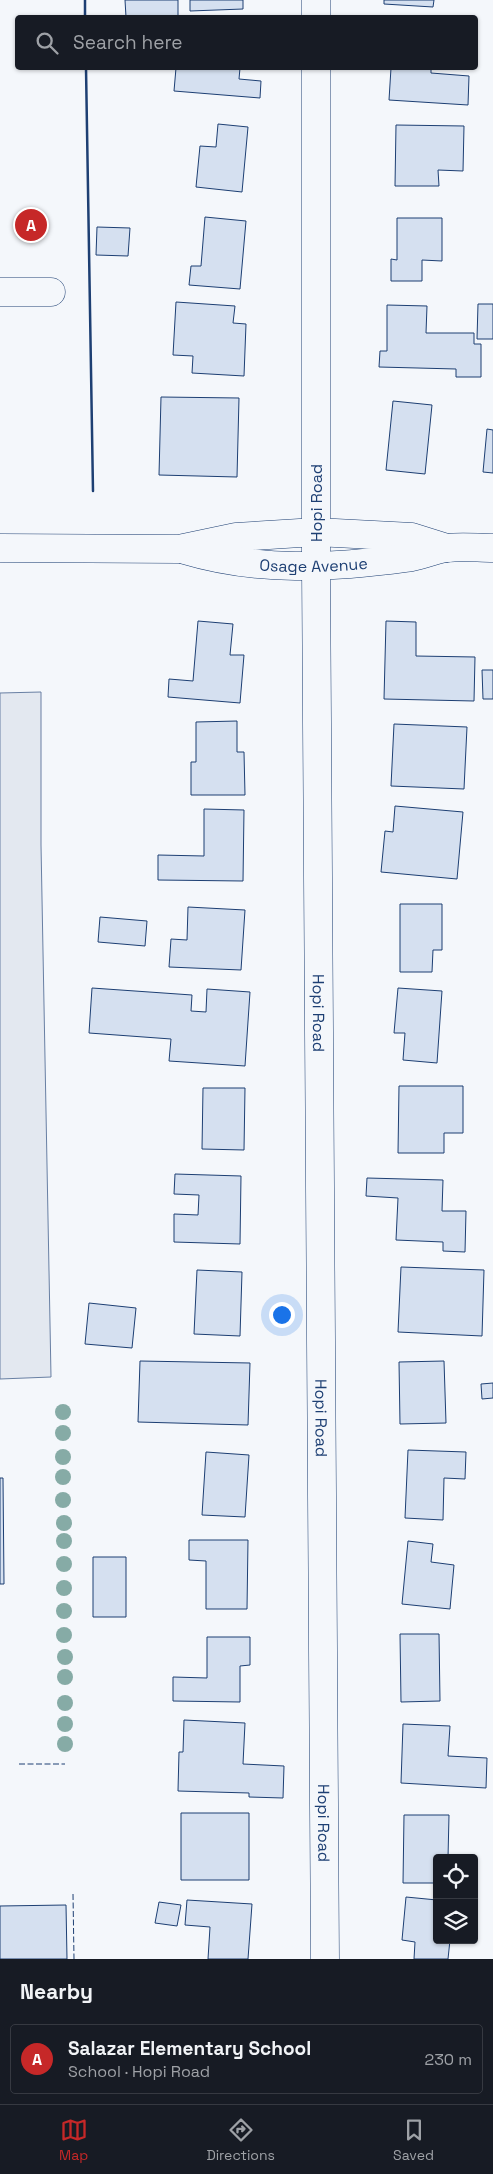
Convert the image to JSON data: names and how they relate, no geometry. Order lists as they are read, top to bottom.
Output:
{
  "streets": {
    "street": ["Hopi Road", "Osage Avenue"]
  },
  "crossings": [
    ["Hopi Road", "Osage Avenue"]
  ],
  "page": {
    "search": "Search here",
    "pins": "A",
    "heading": "Nearby",
    "list": [
      {
        "mark": "A",
        "name": "Salazar Elementary School",
        "note": "School · Hopi Road",
        "value": "230 m"
      }
    ],
    "nav": ["Map", "Directions", "Saved"]
  }
}
